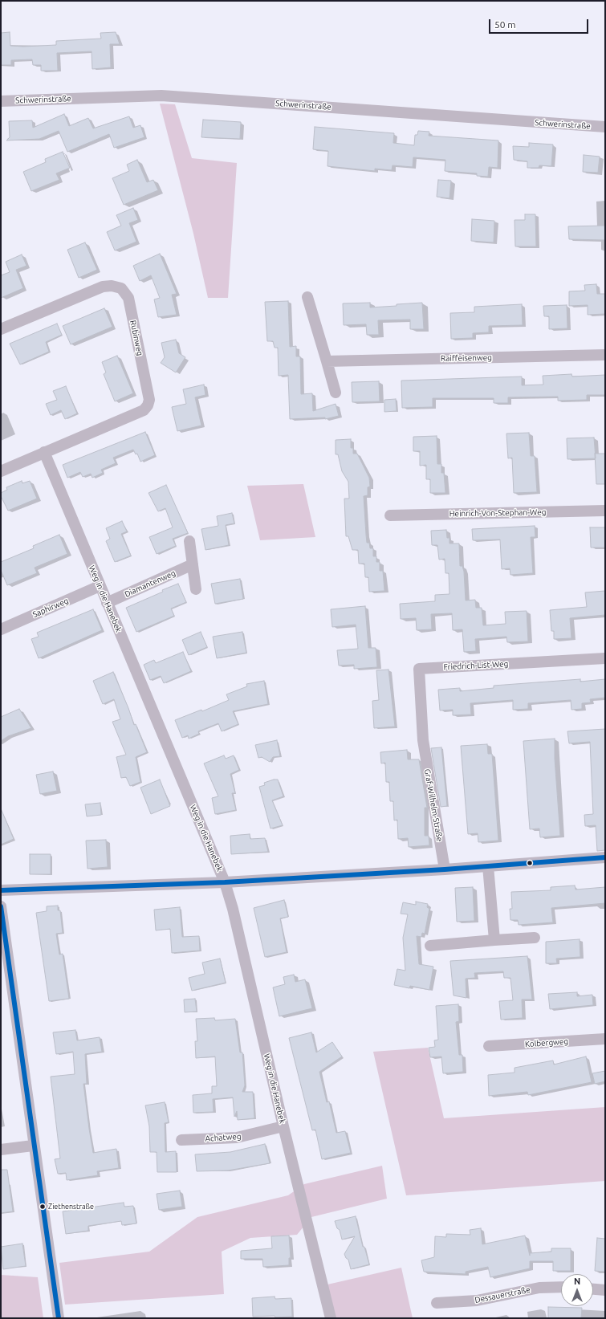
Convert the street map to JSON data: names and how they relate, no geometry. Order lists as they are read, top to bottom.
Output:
{
  "streets": {
    "street": [
      "Schwerinstraße",
      "Rubinweg",
      "Raiffeisenweg",
      "Heinrich-Von-Stephan-Weg",
      "Diamantenweg",
      "Weg in die Hanebek",
      "Saphirweg",
      "Friedrich-List-Weg",
      "Graf-Wilhelm-Straße",
      "Kolbergweg",
      "Achatweg",
      "Dessauerstraße"
    ]
  },
  "crossings": [
    ["Rubinweg", "Weg in die Hanebek"],
    ["Diamantenweg", "Weg in die Hanebek"],
    ["Weg in die Hanebek", "Saphirweg"],
    ["Weg in die Hanebek", "Achatweg"],
    ["Friedrich-List-Weg", "Graf-Wilhelm-Straße"]
  ],
  "places": ["Ziethenstraße"],
  "scale_bar": "50 m",
  "north": "top"
}
